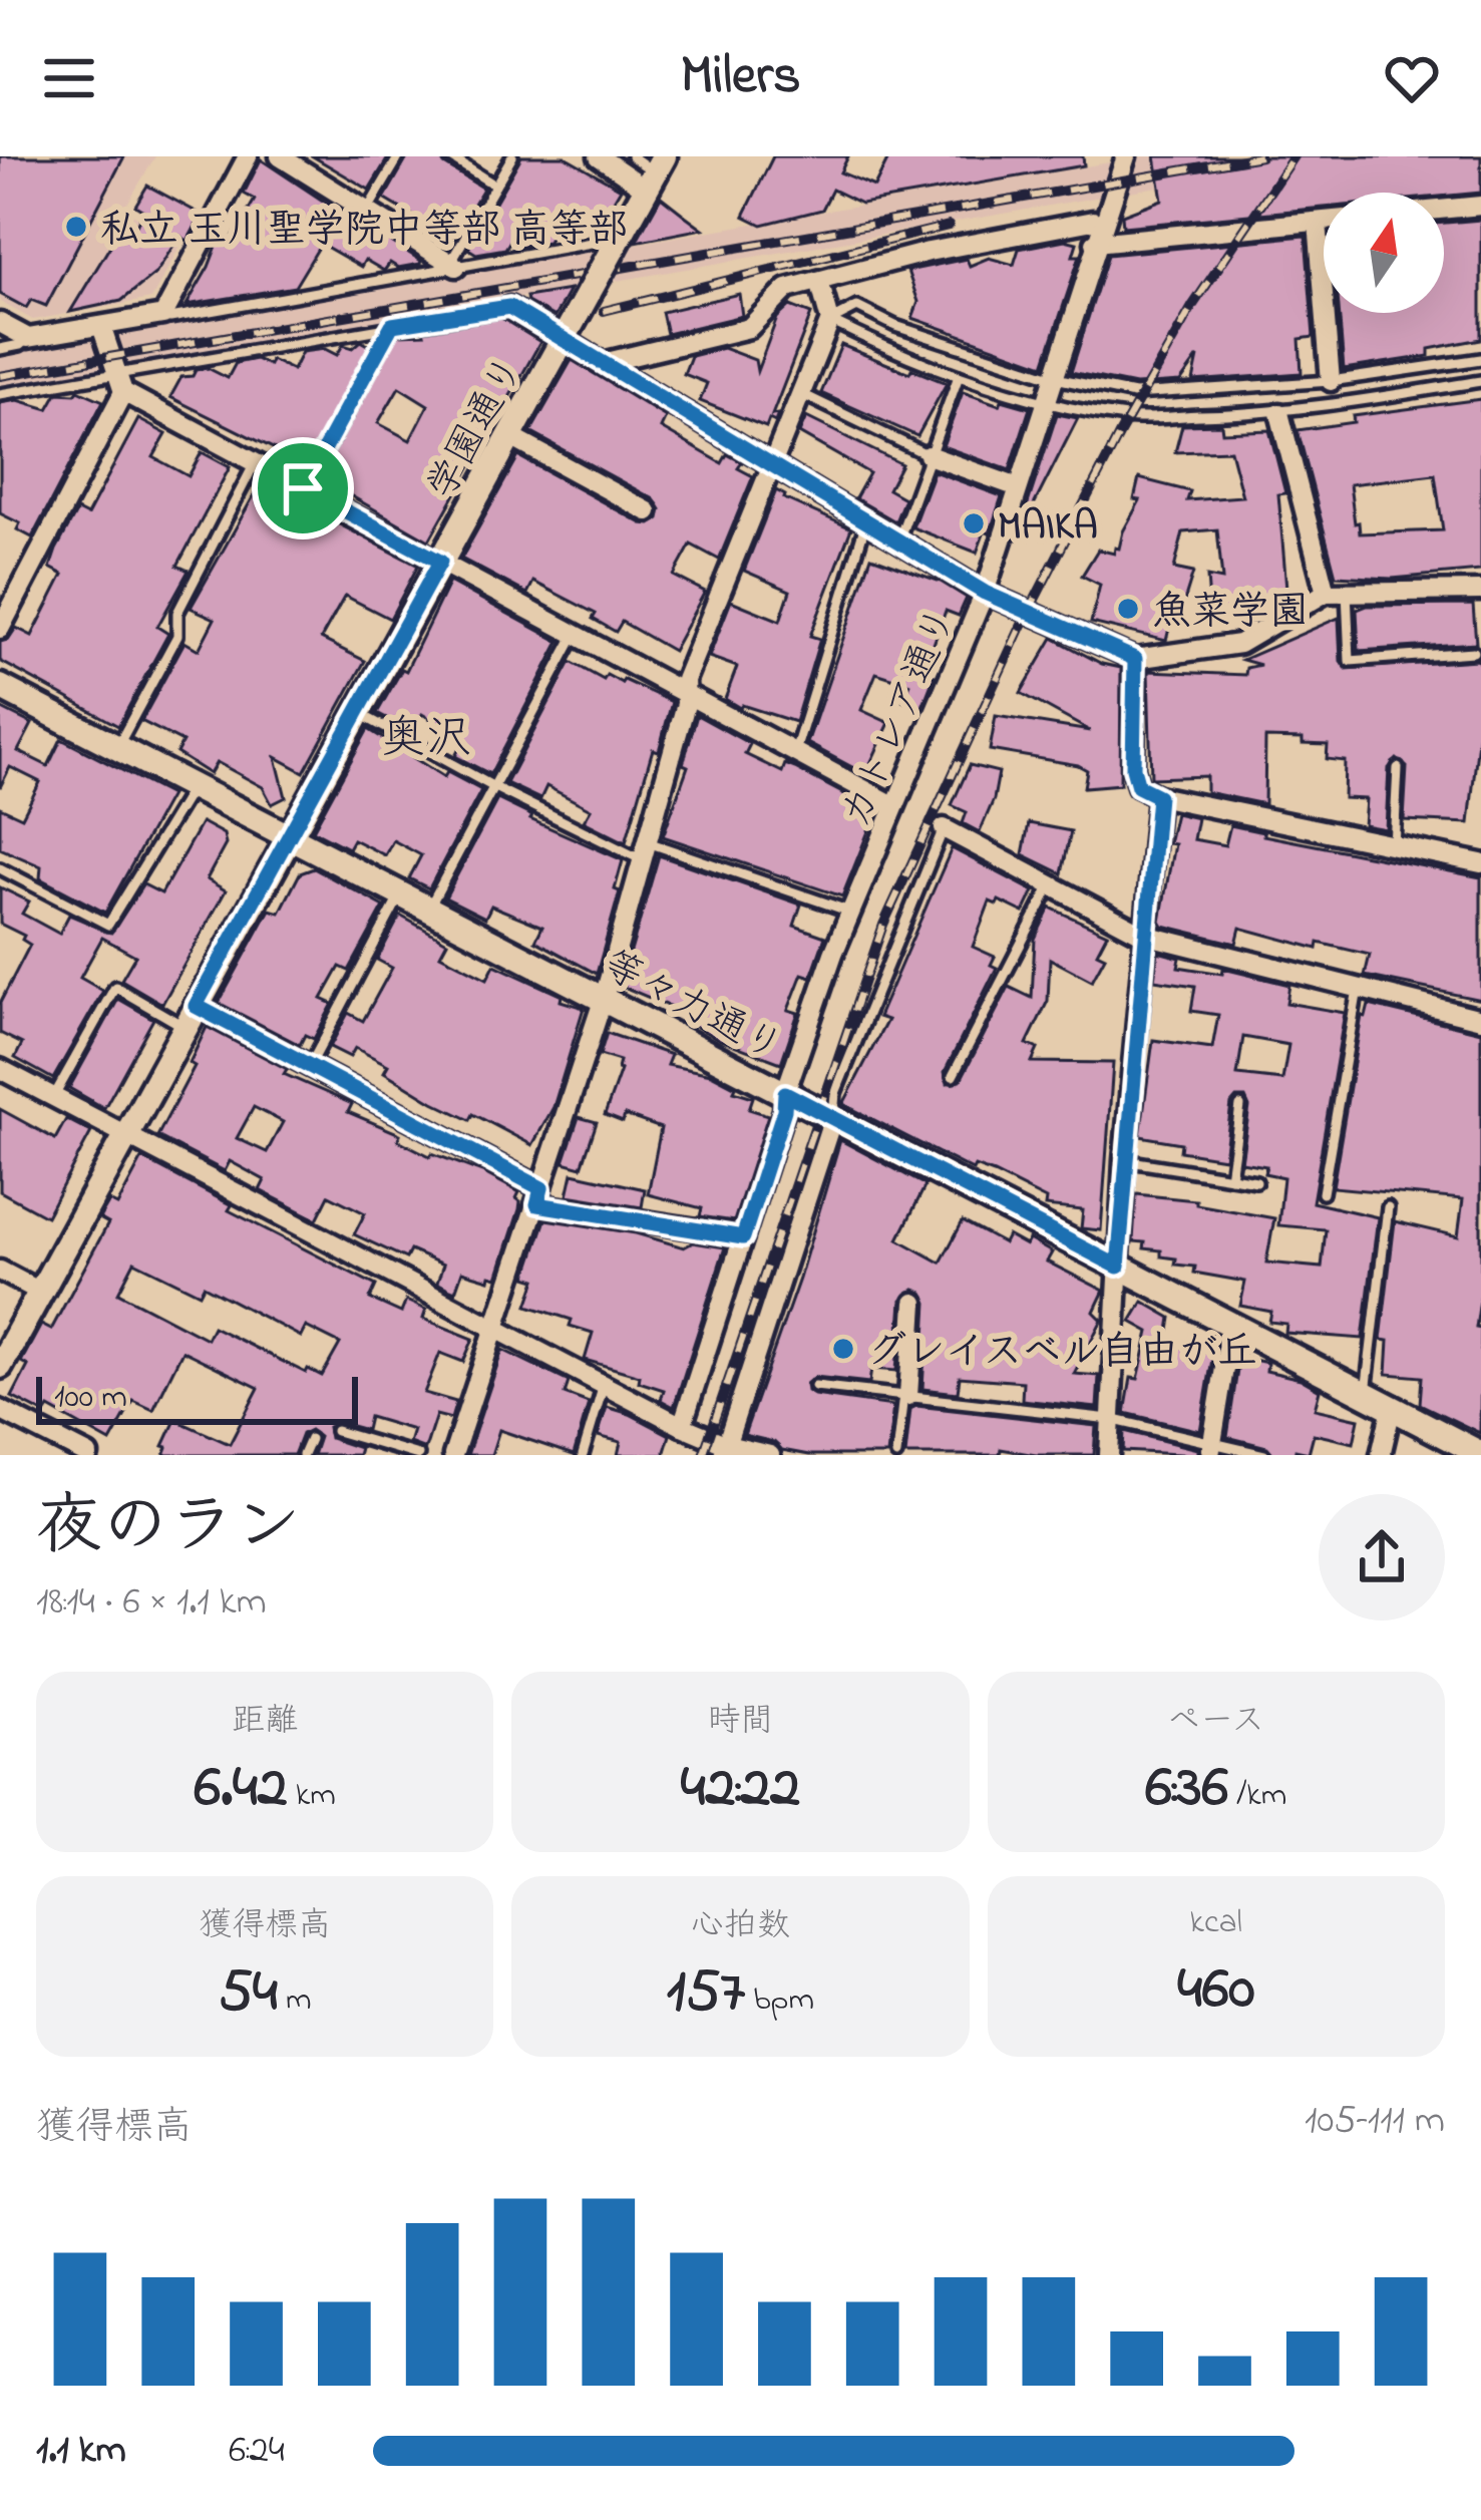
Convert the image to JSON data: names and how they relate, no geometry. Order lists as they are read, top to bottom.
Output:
{
  "streets": {
    "street": ["学園通り", "カトレア通り", "等々力通り"]
  },
  "crossings": [
    ["学園通り", "等々力通り"],
    ["カトレア通り", "等々力通り"]
  ],
  "districts": ["奥沢"],
  "places": [
    "私立 玉川聖学院中等部 高等部",
    "MAIKA",
    "魚菜学園",
    "グレイスベル自由が丘"
  ],
  "scale_bar": "100 m",
  "north": "top",
  "page": {
    "header": "Milers",
    "scale": "100 m",
    "heading": ["夜のラン", "18:14 · 6 × 1.1 km"],
    "stats": [
      ["距離", "6.42 km"],
      ["時間", "42:22"],
      ["ペース", "6:36 /km"],
      ["獲得標高", "54 m"],
      ["心拍数", "157 bpm"],
      ["kcal", "460"]
    ],
    "chart": ["獲得標高", "105–111 m"],
    "list": [
      {
        "name": "1.1 km",
        "note": "6:24"
      }
    ]
  }
}
